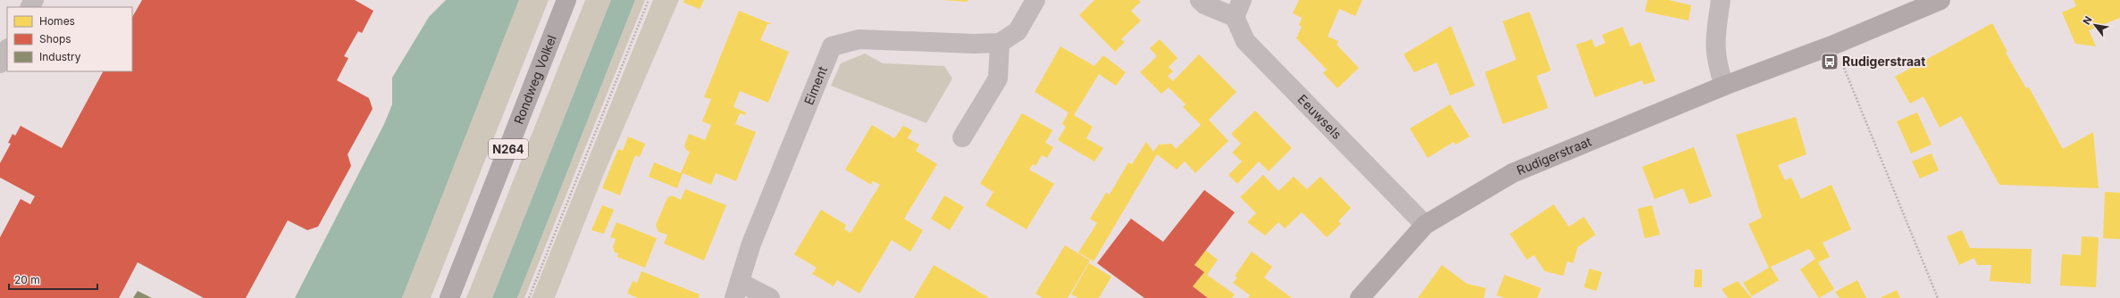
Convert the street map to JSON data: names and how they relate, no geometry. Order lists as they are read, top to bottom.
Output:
{
  "streets": {
    "main road": ["Rondweg Volkel", "N264"],
    "street": ["Eiment", "Eeuwsels", "Rudigerstraat"]
  },
  "crossings": [
    ["Eeuwsels", "Rudigerstraat"]
  ],
  "places": {
    "bus stop": ["Rudigerstraat"]
  },
  "legend": ["Homes", "Shops", "Industry"],
  "scale_bar": "20 m",
  "north": "top left"
}
